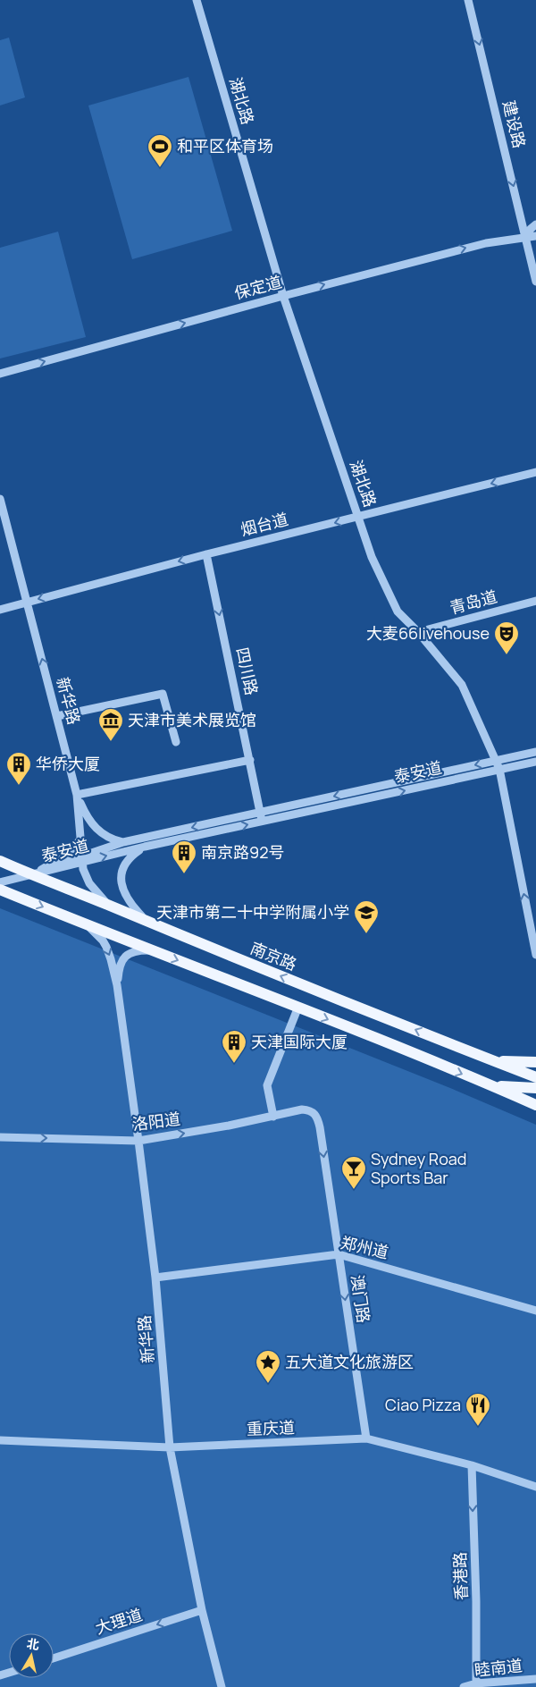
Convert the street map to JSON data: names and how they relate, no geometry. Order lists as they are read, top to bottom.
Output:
{
  "streets": {
    "main road": ["南京路"],
    "street": [
      "湖北路",
      "建设路",
      "保定道",
      "烟台道",
      "青岛道",
      "四川路",
      "新华路",
      "泰安道",
      "洛阳道",
      "郑州道",
      "澳门路",
      "重庆道",
      "香港路",
      "大理道",
      "睦南道"
    ]
  },
  "crossings": [
    ["湖北路", "保定道"],
    ["湖北路", "烟台道"],
    ["湖北路", "青岛道"],
    ["湖北路", "泰安道"],
    ["建设路", "保定道"],
    ["烟台道", "四川路"],
    ["烟台道", "新华路"],
    ["四川路", "泰安道"],
    ["新华路", "泰安道"],
    ["新华路", "南京路"],
    ["新华路", "洛阳道"],
    ["新华路", "郑州道"],
    ["新华路", "重庆道"],
    ["新华路", "大理道"],
    ["泰安道", "南京路"],
    ["洛阳道", "澳门路"],
    ["郑州道", "澳门路"],
    ["澳门路", "重庆道"],
    ["重庆道", "香港路"],
    ["香港路", "睦南道"]
  ],
  "one_way": [
    "建设路",
    "保定道",
    "烟台道",
    "四川路",
    "洛阳道",
    "澳门路",
    "香港路",
    "大理道"
  ],
  "places": {
    "sports": ["和平区体育场"],
    "theatre": ["大麦66livehouse"],
    "museum": ["天津市美术展览馆"],
    "building": ["华侨大厦", "南京路92号", "天津国际大厦"],
    "school or university": ["天津市第二十中学附属小学"],
    "bar": ["Sydney Road Sports Bar"],
    "place": ["五大道文化旅游区"],
    "restaurant": ["Ciao Pizza"]
  },
  "north": "top"
}
